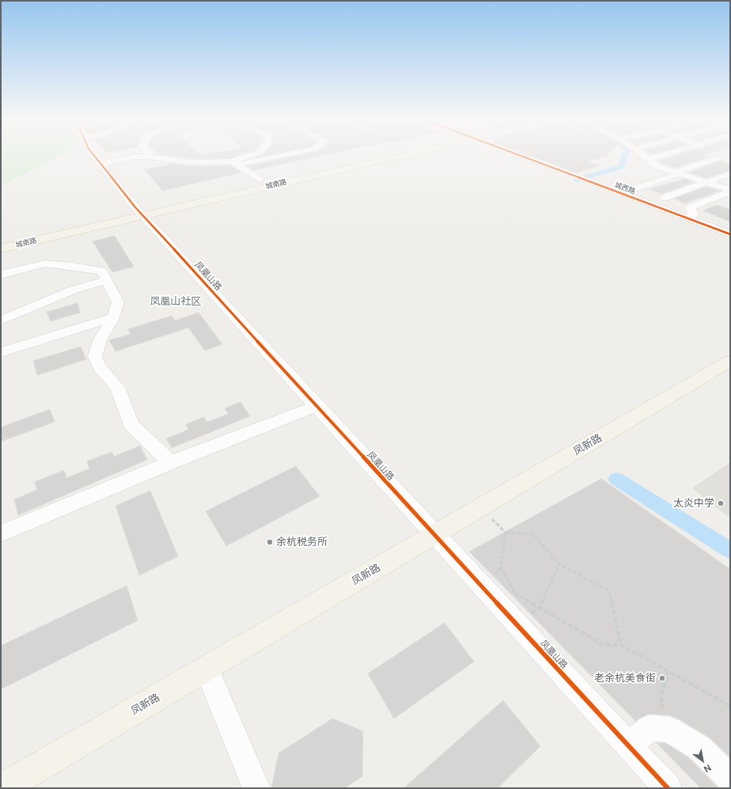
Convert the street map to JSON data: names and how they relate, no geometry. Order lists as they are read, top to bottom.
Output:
{
  "streets": {
    "main road": ["城南路", "凤新路"],
    "street": ["城西路", "凤凰山路"]
  },
  "crossings": [
    ["城南路", "凤凰山路"],
    ["凤凰山路", "凤新路"]
  ],
  "districts": ["凤凰山社区"],
  "places": ["太炎中学", "余杭税务所", "老余杭美食街"],
  "north": "bottom right"
}
